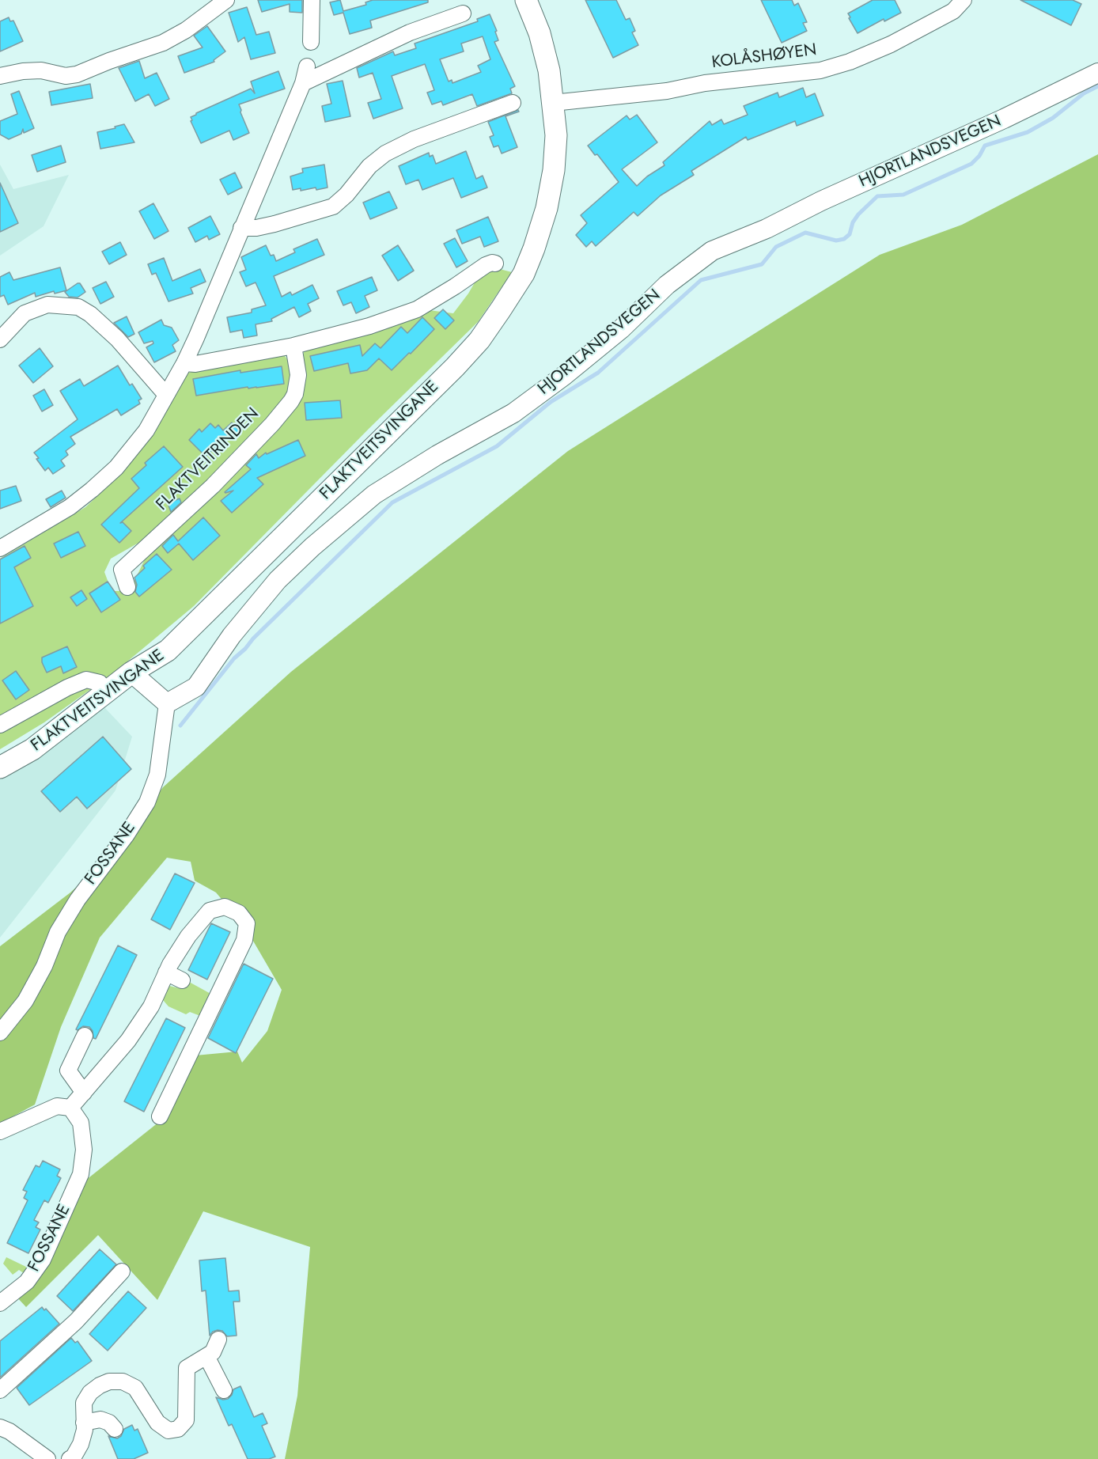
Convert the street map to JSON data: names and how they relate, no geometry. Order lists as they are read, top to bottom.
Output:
{
  "streets": {
    "main road": ["FLAKTVEITSVINGANE"],
    "street": [
      "KOLÅSHØYEN",
      "HJORTLANDSVEGEN",
      "FLAKTVEITRINDEN",
      "FOSSANE"
    ]
  },
  "crossings": [
    ["KOLÅSHØYEN", "FLAKTVEITSVINGANE"],
    ["HJORTLANDSVEGEN", "FOSSANE"]
  ]
}
